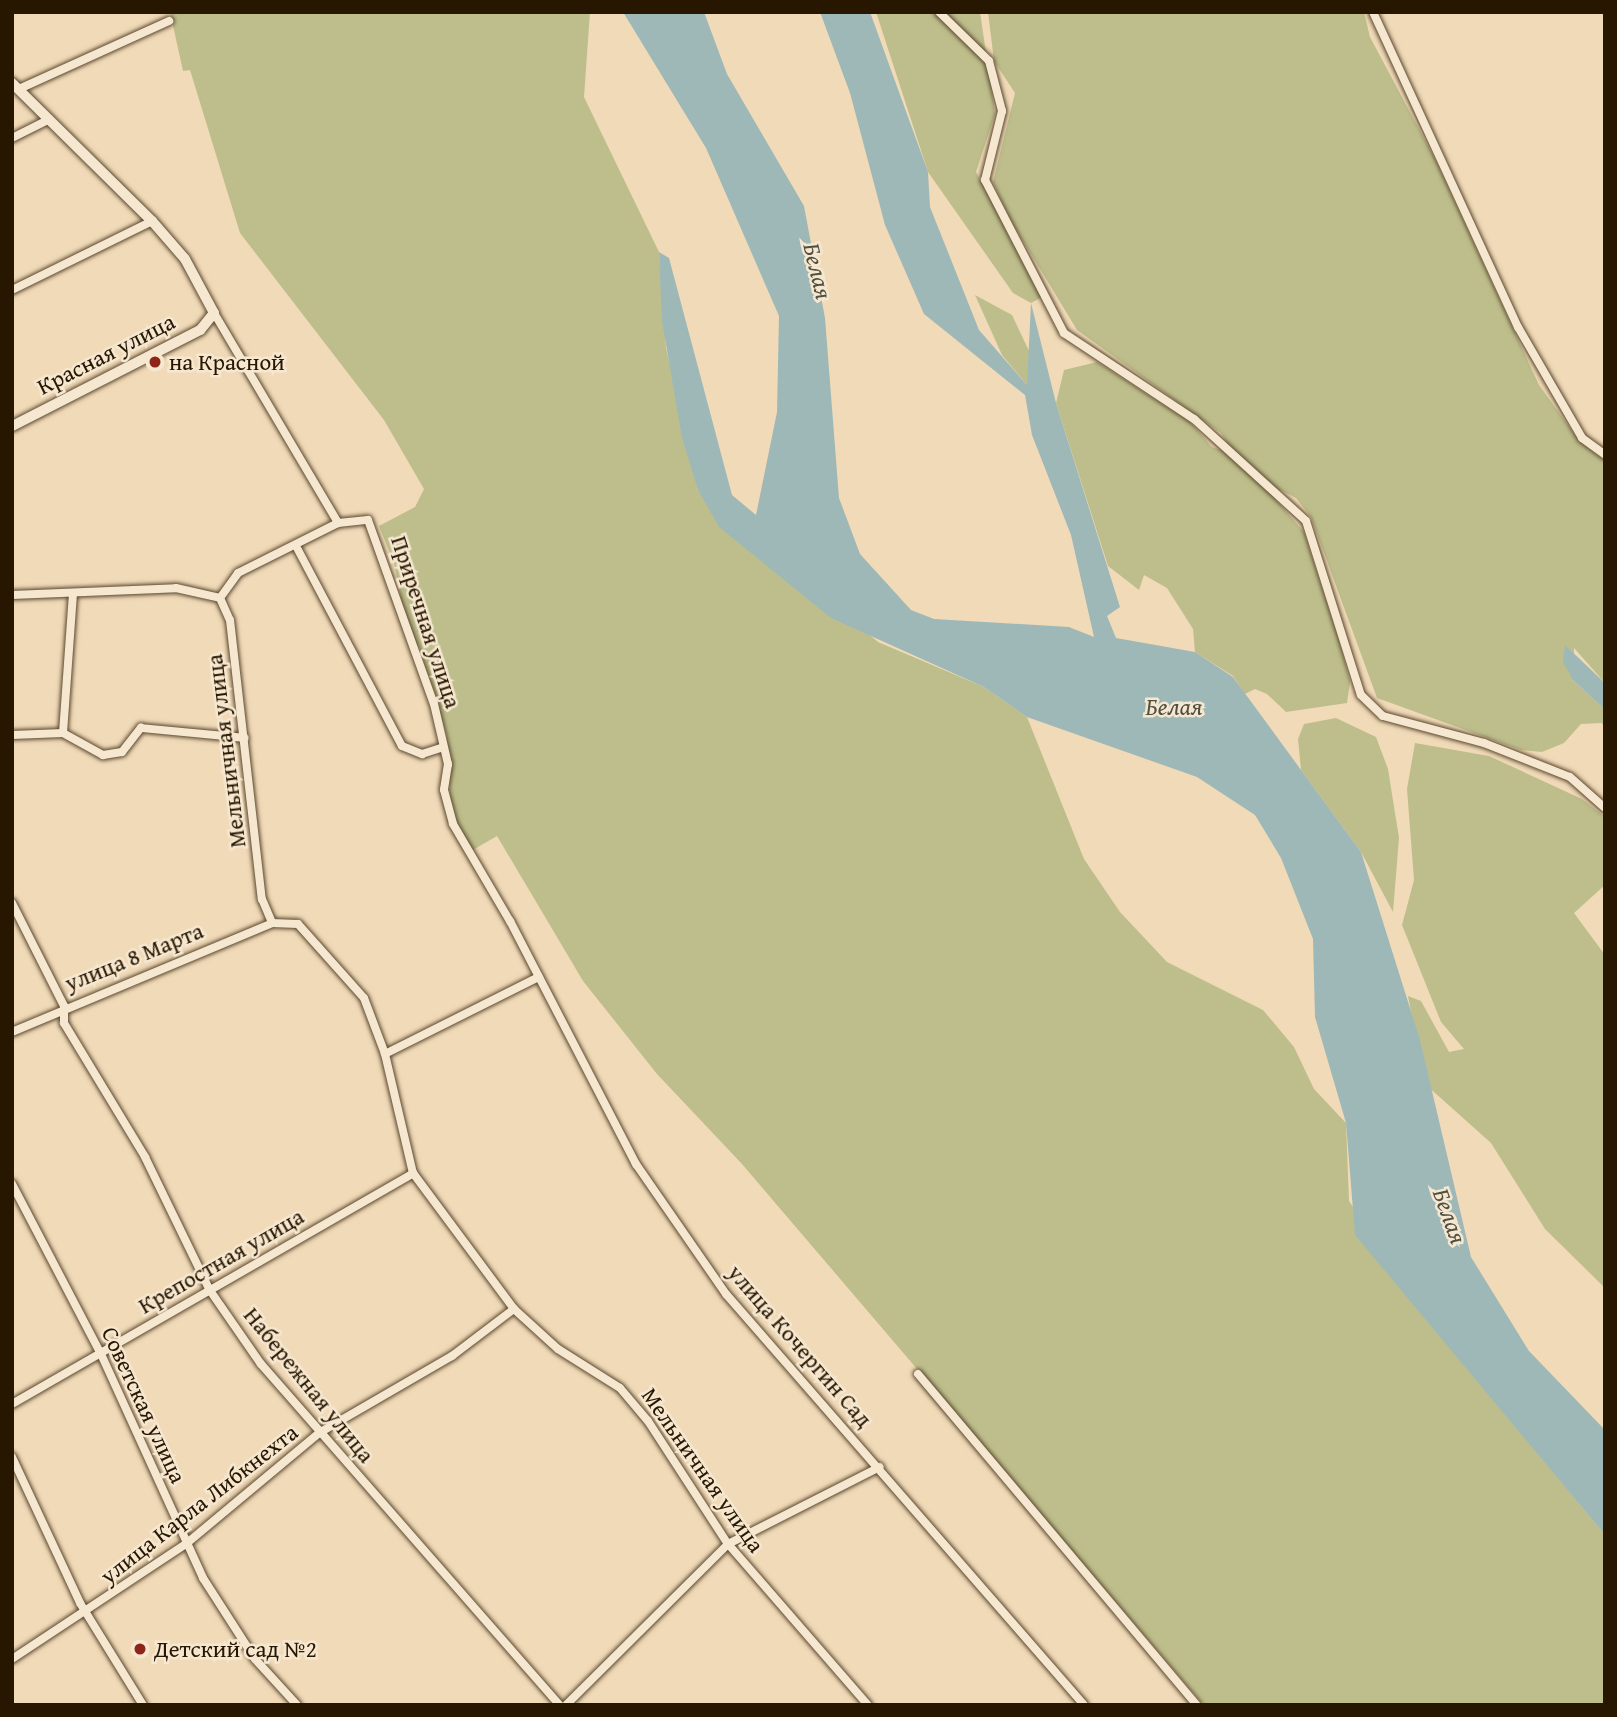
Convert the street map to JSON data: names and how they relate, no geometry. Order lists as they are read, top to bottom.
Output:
{
  "streets": {
    "street": [
      "Красная улица",
      "Приречная улица",
      "Мельничная улица",
      "улица 8 Марта",
      "Крепостная улица",
      "улица Кочергин Сад",
      "Набережная улица",
      "Советская улица",
      "улица Карла Либкнехта"
    ]
  },
  "crossings": [
    ["Приречная улица", "улица Кочергин Сад"],
    ["Мельничная улица", "улица 8 Марта"],
    ["Мельничная улица", "Крепостная улица"],
    ["Мельничная улица", "улица Карла Либкнехта"],
    ["улица 8 Марта", "Набережная улица"],
    ["Крепостная улица", "Набережная улица"],
    ["Крепостная улица", "Советская улица"],
    ["Набережная улица", "улица Карла Либкнехта"],
    ["Советская улица", "улица Карла Либкнехта"]
  ],
  "water": ["Белая"],
  "places": ["на Красной", "Детский сад №2"]
}
